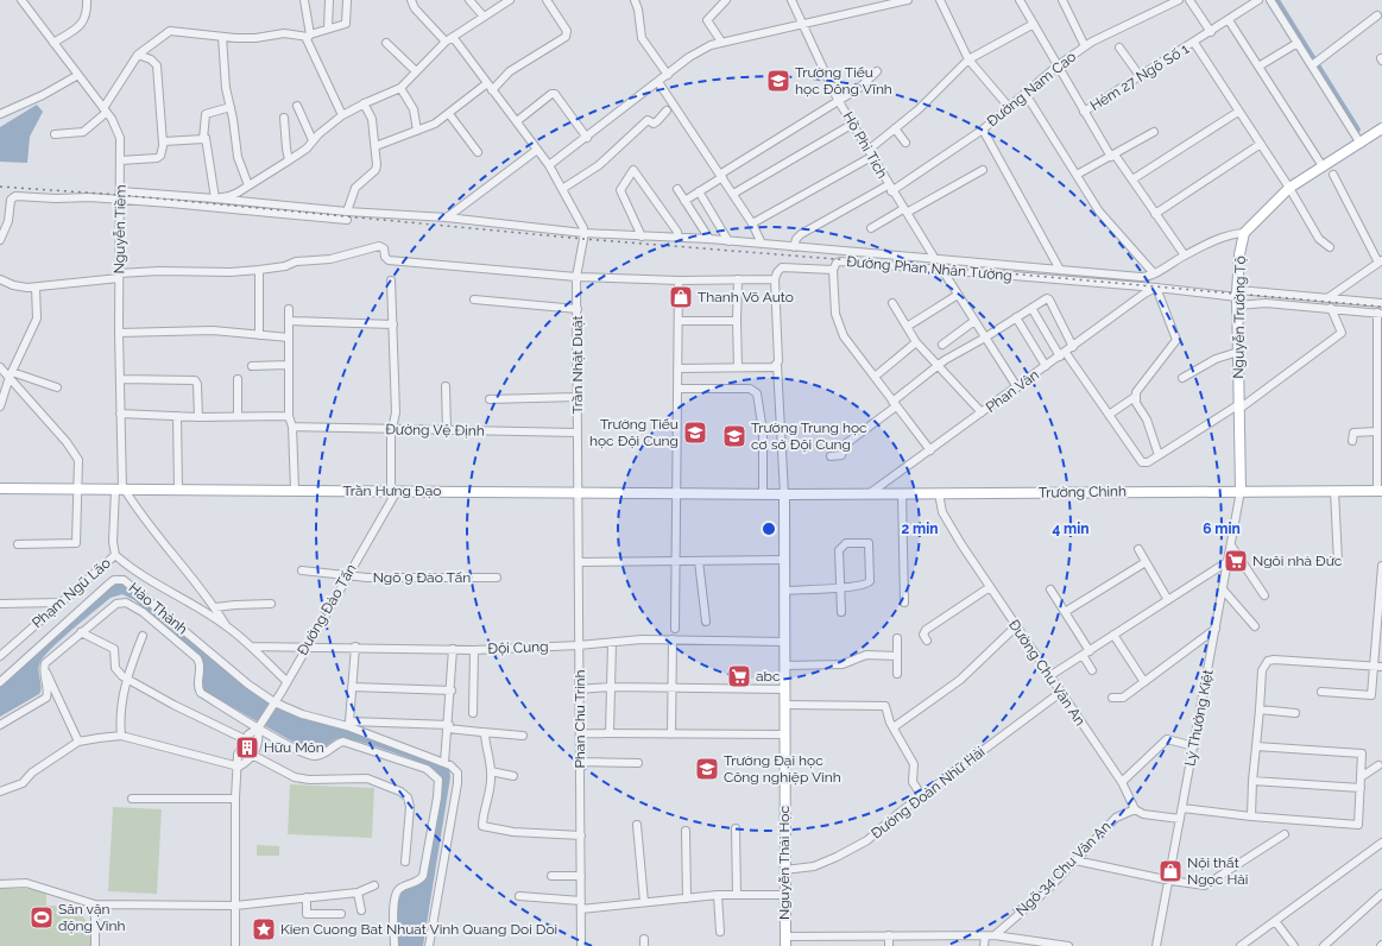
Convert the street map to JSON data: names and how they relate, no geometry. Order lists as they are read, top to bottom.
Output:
{
  "streets": {
    "main road": [
      "Nguyễn Trường Tộ",
      "Trần Hưng Đạo",
      "Trường Chinh",
      "Nguyễn Thái Học"
    ],
    "street": [
      "Hẻm 27 Ngõ Số 1",
      "Đường Nam Cao",
      "Hồ Phi Tích",
      "Nguyễn Tiềm",
      "Đường Phan Nhân Tường",
      "Trần Nhật Duật",
      "Phan Vân",
      "Đường Vệ Định",
      "Ngõ 9 Đào Tấn",
      "Phạm Ngũ Lão",
      "Hào Thành",
      "Đường Đào Tấn",
      "Đội Cung",
      "Đường Chu Văn An",
      "Lý Thường Kiệt",
      "Phan Chu Trinh",
      "Đường Đoàn Nhữ Hài",
      "Ngõ 34 Chu Văn An"
    ]
  },
  "crossings": [
    ["Đường Nam Cao", "Hồ Phi Tích"],
    ["Nguyễn Tiềm", "Trần Hưng Đạo"],
    ["Nguyễn Tiềm", "Phạm Ngũ Lão"],
    ["Đường Phan Nhân Tường", "Nguyễn Trường Tộ"],
    ["Đường Phan Nhân Tường", "Phan Vân"],
    ["Nguyễn Trường Tộ", "Trường Chinh"],
    ["Nguyễn Trường Tộ", "Lý Thường Kiệt"],
    ["Trần Nhật Duật", "Đường Vệ Định"],
    ["Trần Nhật Duật", "Trần Hưng Đạo"],
    ["Trần Nhật Duật", "Phan Chu Trinh"],
    ["Phan Vân", "Trường Chinh"],
    ["Trần Hưng Đạo", "Trường Chinh"],
    ["Trần Hưng Đạo", "Phạm Ngũ Lão"],
    ["Trần Hưng Đạo", "Đường Đào Tấn"],
    ["Trần Hưng Đạo", "Phan Chu Trinh"],
    ["Trần Hưng Đạo", "Nguyễn Thái Học"],
    ["Trường Chinh", "Đường Chu Văn An"],
    ["Trường Chinh", "Lý Thường Kiệt"],
    ["Trường Chinh", "Nguyễn Thái Học"],
    ["Ngõ 9 Đào Tấn", "Đường Đào Tấn"],
    ["Hào Thành", "Đường Đào Tấn"],
    ["Đường Đào Tấn", "Đội Cung"],
    ["Đội Cung", "Phan Chu Trinh"],
    ["Đội Cung", "Nguyễn Thái Học"],
    ["Đường Chu Văn An", "Đường Đoàn Nhữ Hài"],
    ["Đường Chu Văn An", "Ngõ 34 Chu Văn An"],
    ["Đường Đoàn Nhữ Hài", "Nguyễn Thái Học"]
  ],
  "places": {
    "school or university": [
      "Trường Tiểu học Đông Vĩnh",
      "Trường Tiểu học Đội Cung",
      "Trường Trung học cơ sở Đội Cung",
      "Trường Đại học Công nghiệp Vinh"
    ],
    "shop": ["Thanh Võ Auto", "Nội thất Ngọc Hải"],
    "supermarket": ["Ngôi nhà Đức", "abc"],
    "building": ["Hữu Môn"],
    "sports": ["Sân vận động Vinh"],
    "place": ["Kien Cuong Bat Nhuat Vinh Quang Doi Doi"]
  },
  "rings": ["2 min", "4 min", "6 min"]
}
